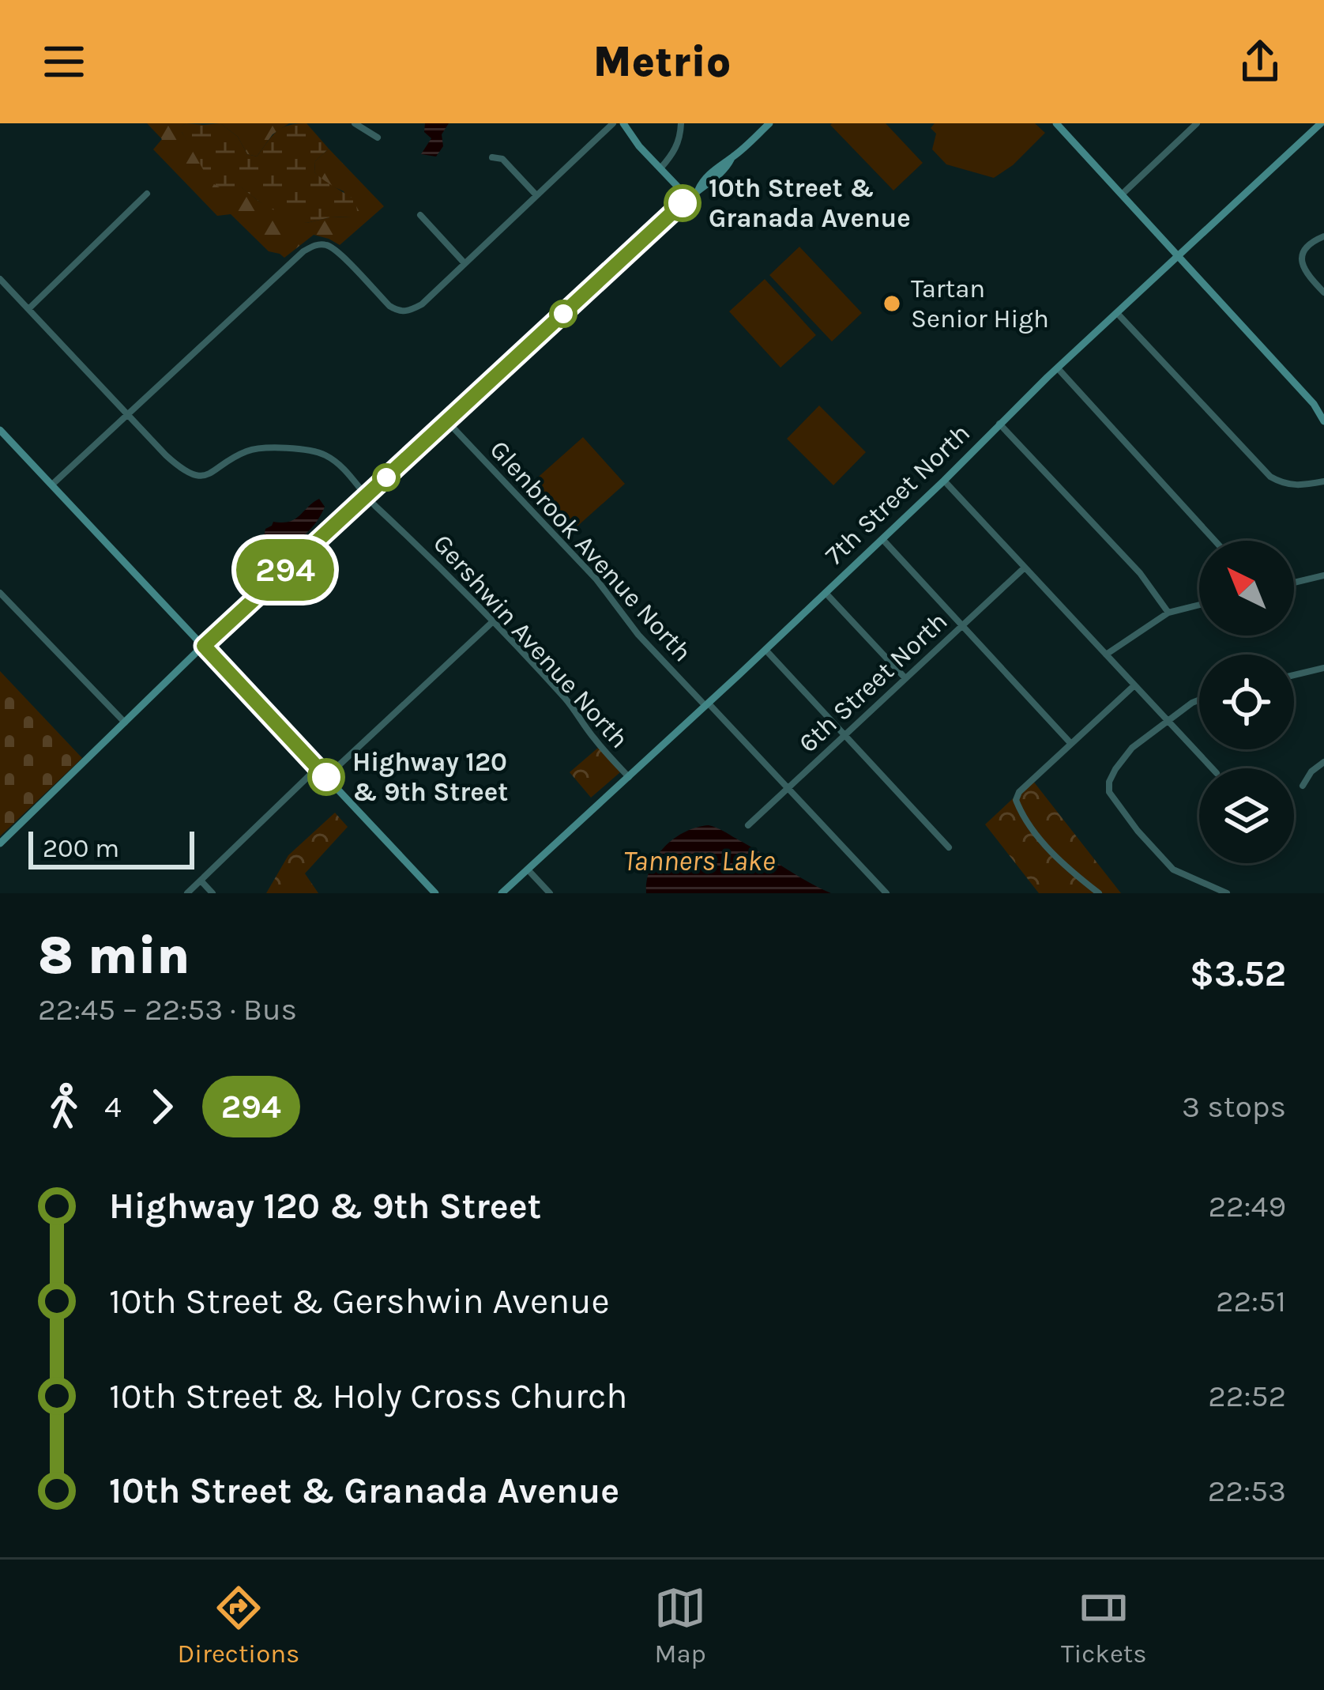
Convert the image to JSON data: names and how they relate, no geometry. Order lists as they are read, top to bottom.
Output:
{
  "streets": {
    "main road": ["7th Street North"],
    "street": ["Glenbrook Avenue North", "Gershwin Avenue North", "6th Street North"]
  },
  "crossings": [
    ["7th Street North", "Glenbrook Avenue North"],
    ["7th Street North", "Gershwin Avenue North"],
    ["Glenbrook Avenue North", "6th Street North"]
  ],
  "water": ["Tanners Lake"],
  "places": ["10th Street & Granada Avenue", "Tartan Senior High", "Highway 120 & 9th Street"],
  "lines": ["bus line 294"],
  "scale_bar": "200 m",
  "north": "top left",
  "page": {
    "header": "Metrio",
    "on_map": "294",
    "scale": "200 m",
    "heading": ["8 min", "22:45 – 22:53 · Bus", "$3.52"],
    "legs": ["4", "294", "3 stops"],
    "list": [
      {
        "name": "Highway 120 & 9th Street",
        "value": "22:49"
      },
      {
        "name": "10th Street & Gershwin Avenue",
        "value": "22:51"
      },
      {
        "name": "10th Street & Holy Cross Church",
        "value": "22:52"
      },
      {
        "name": "10th Street & Granada Avenue",
        "value": "22:53"
      }
    ],
    "tabs": ["Directions", "Map", "Tickets"]
  }
}
